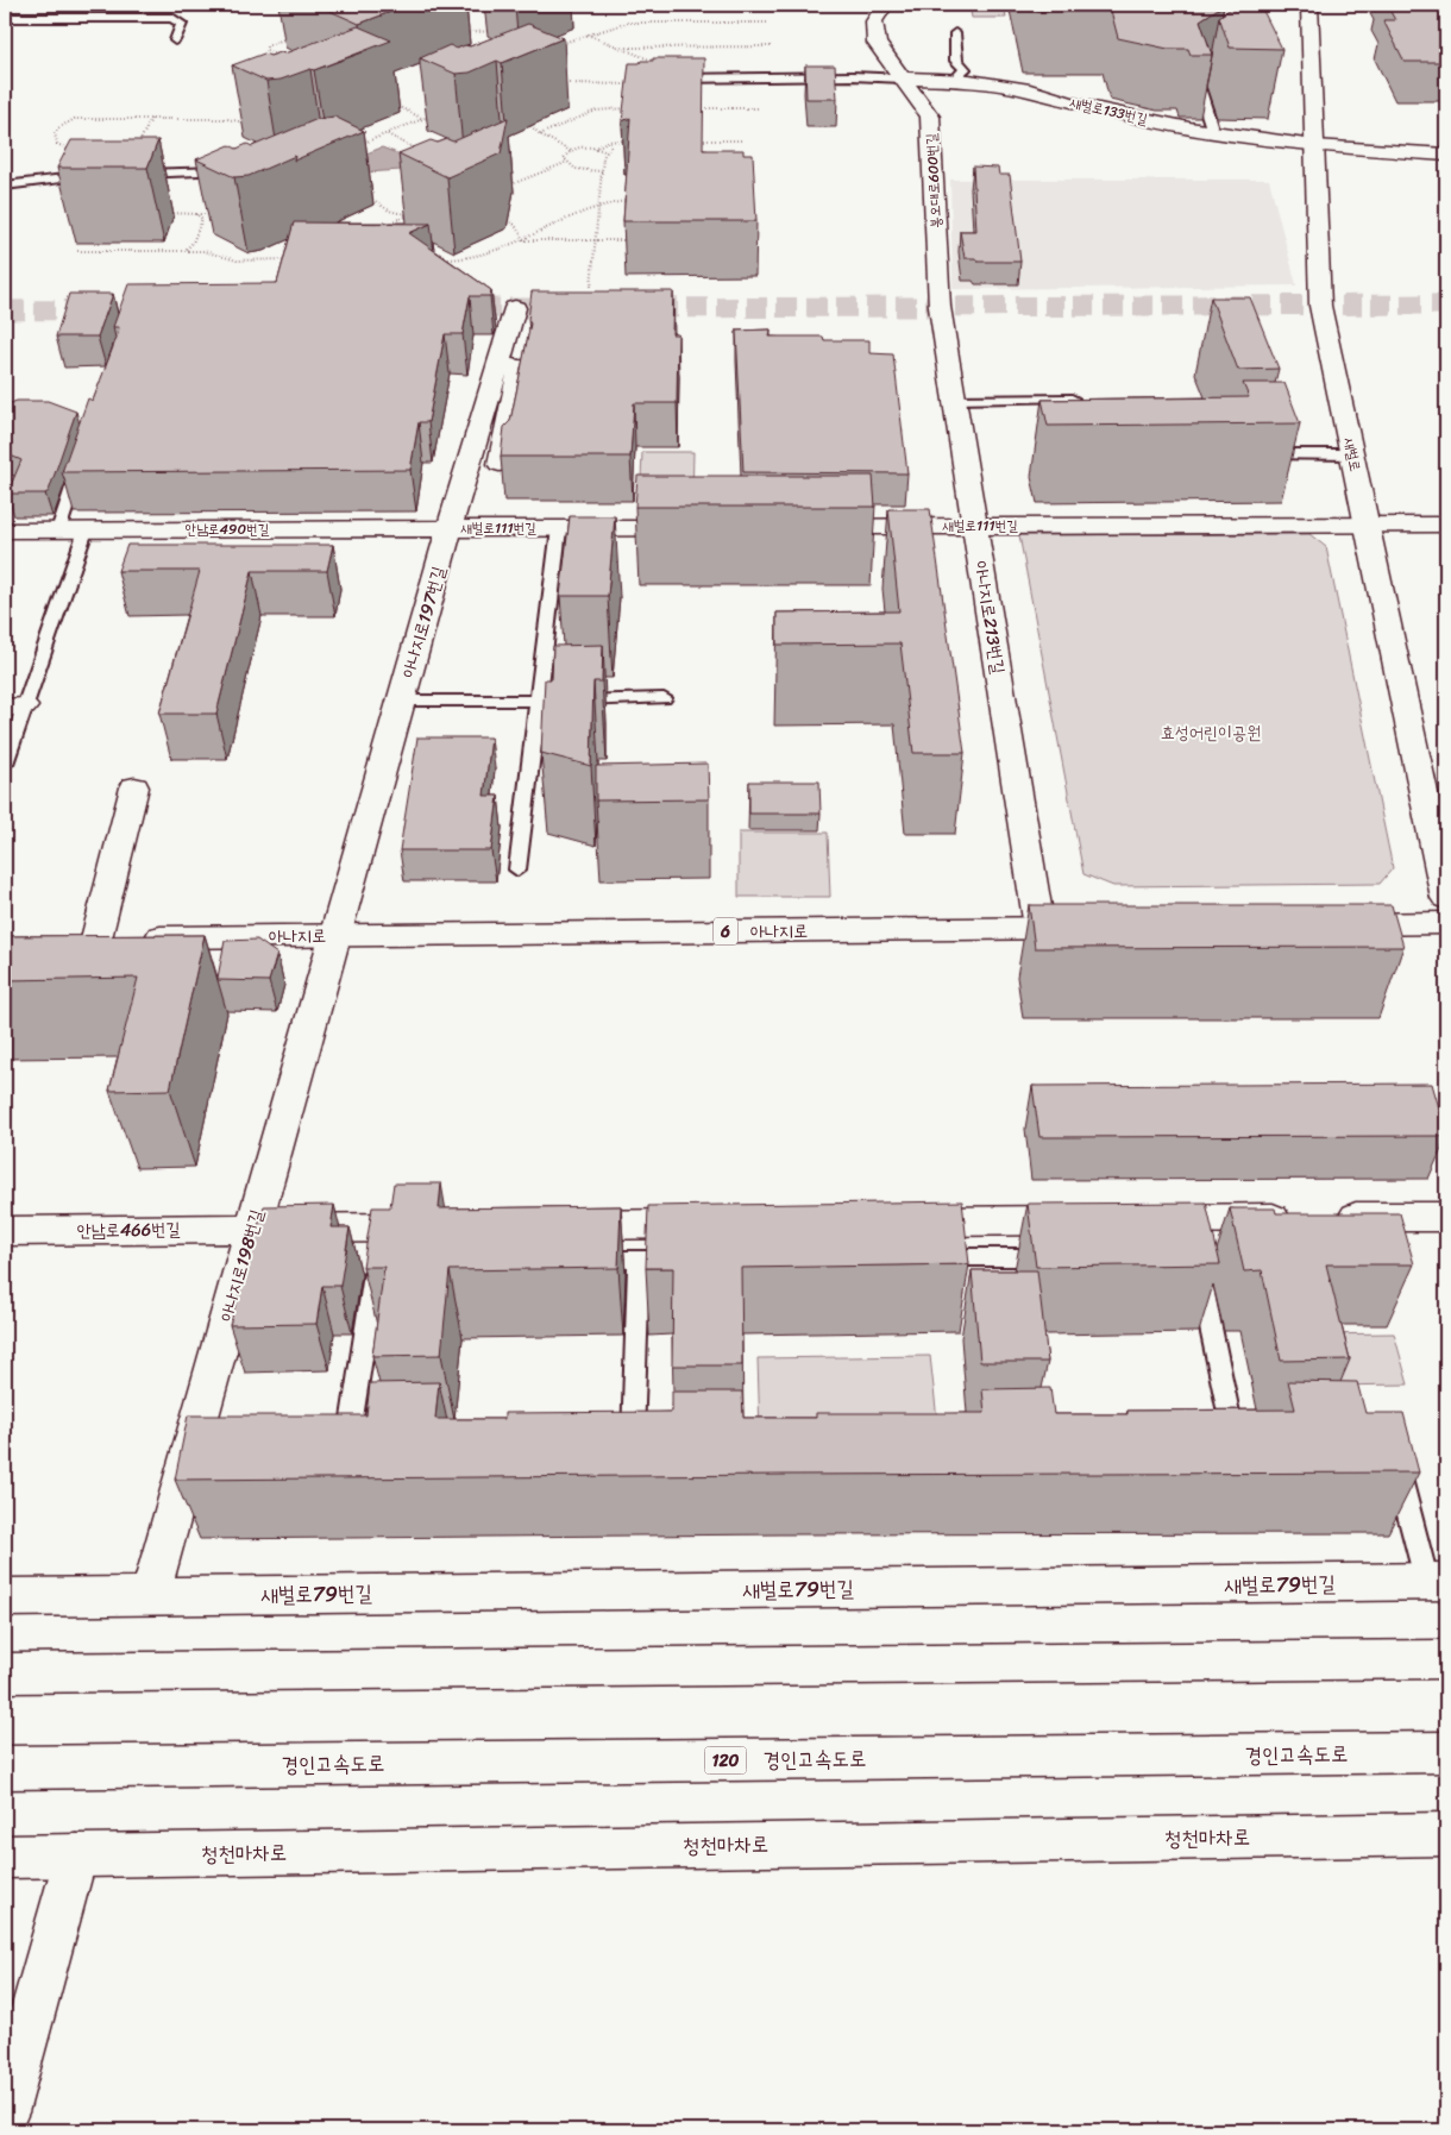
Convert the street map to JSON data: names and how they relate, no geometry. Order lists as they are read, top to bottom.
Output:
{
  "streets": {
    "main road": [
      "새벌로133번길",
      "봉오대로600번길",
      "새벌로",
      "새벌로111번길",
      "안남로490번길",
      "아나지로213번길",
      "아나지로197번길",
      "6",
      "아나지로",
      "안남로466번길",
      "아나지로198번길",
      "새벌로79번길",
      "경인고속도로",
      "120",
      "청천마차로"
    ]
  },
  "crossings": [
    ["새벌로133번길", "봉오대로600번길"],
    ["새벌로133번길", "새벌로"],
    ["봉오대로600번길", "아나지로213번길"],
    ["새벌로", "새벌로111번길"],
    ["새벌로111번길", "안남로490번길"],
    ["새벌로111번길", "아나지로213번길"],
    ["새벌로111번길", "아나지로197번길"],
    ["안남로490번길", "아나지로197번길"],
    ["아나지로213번길", "아나지로"],
    ["아나지로197번길", "아나지로"],
    ["아나지로197번길", "아나지로198번길"],
    ["아나지로", "아나지로198번길"],
    ["안남로466번길", "아나지로198번길"],
    ["아나지로198번길", "새벌로79번길"]
  ],
  "parks": ["효성어린이공원"]
}
